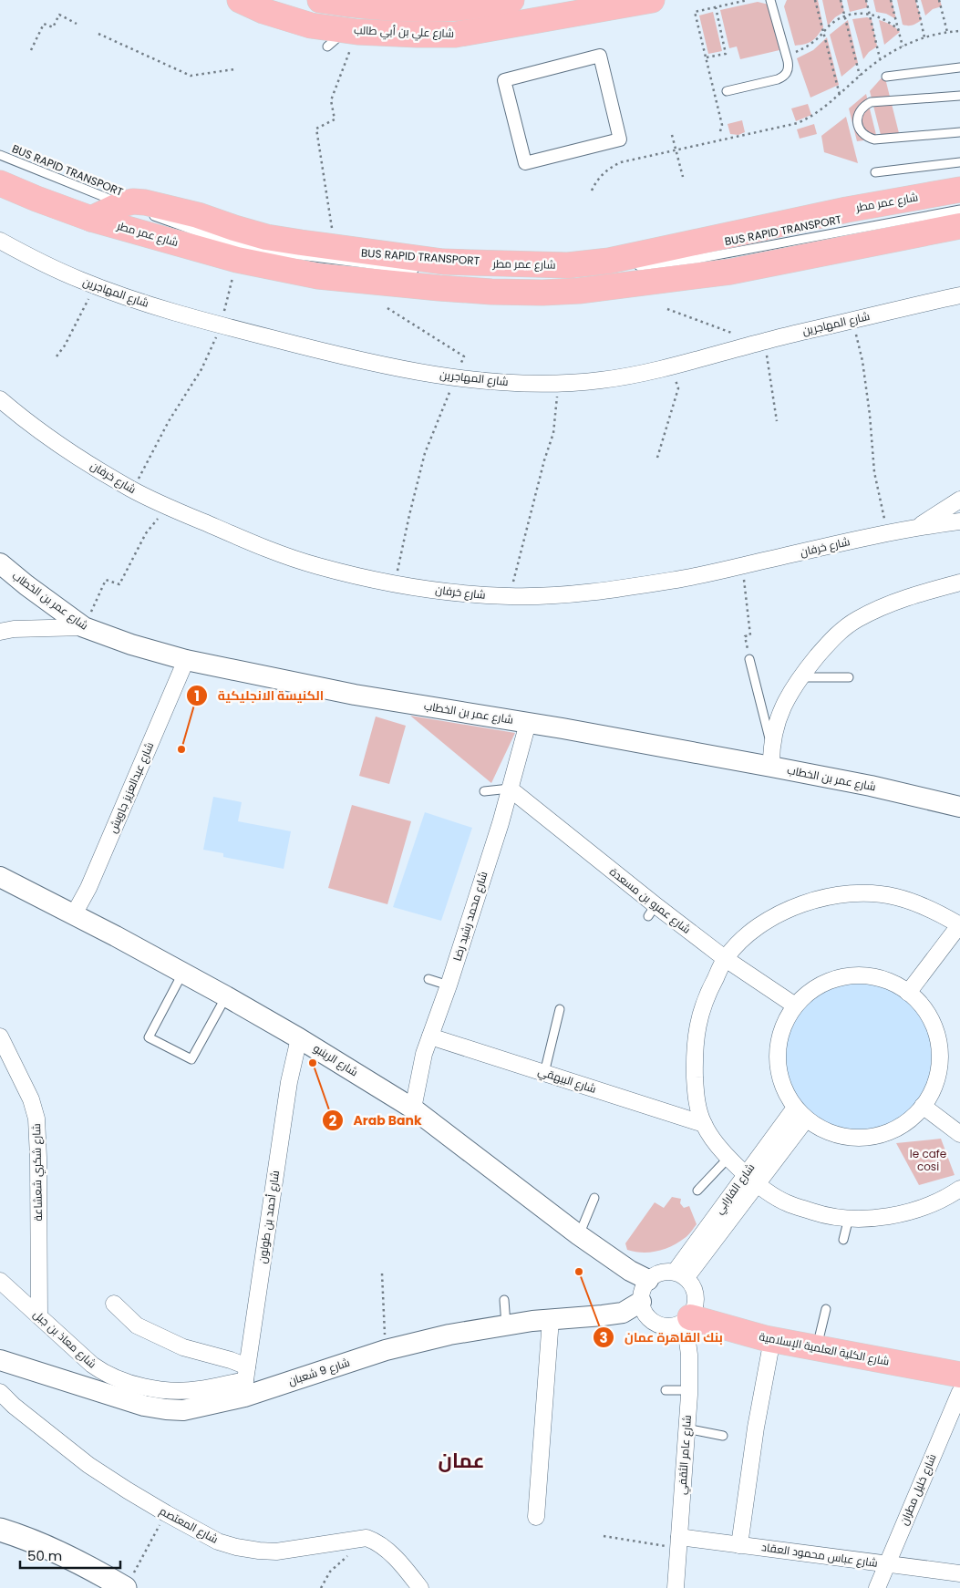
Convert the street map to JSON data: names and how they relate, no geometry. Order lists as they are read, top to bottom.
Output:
{
  "streets": {
    "main road": ["شارع علي بن أبي طالب", "شارع عمر مطر", "شارع الكلية العلمية الإسلامية"],
    "street": [
      "شارع المهاجرين",
      "شارع خرفان",
      "شارع عمر بن الخطاب",
      "شارع عبدالعزيز جاويش",
      "شارع عمرو بن مسعدة",
      "شارع محمد رشيد رضا",
      "شارع الرينبو",
      "شارع البيهقي",
      "شارع شكري شعشاعة",
      "شارع الفارابي",
      "شارع أحمد بن طولون",
      "شارع معاذ بن جبل",
      "شارع 9 شعبان",
      "شارع عامر الثقفي",
      "شارع خليل مطران",
      "شارع المعتصم",
      "شارع عباس محمود العقاد"
    ],
    "lane": ["BUS RAPID TRANSPORT"]
  },
  "crossings": [
    ["BUS RAPID TRANSPORT", "شارع عمر مطر"],
    ["شارع عمر بن الخطاب", "شارع عبدالعزيز جاويش"],
    ["شارع عمر بن الخطاب", "شارع محمد رشيد رضا"],
    ["شارع عبدالعزيز جاويش", "شارع الرينبو"],
    ["شارع عمرو بن مسعدة", "شارع محمد رشيد رضا"],
    ["شارع عمرو بن مسعدة", "شارع الفارابي"],
    ["شارع محمد رشيد رضا", "شارع الرينبو"],
    ["شارع محمد رشيد رضا", "شارع البيهقي"],
    ["شارع الرينبو", "شارع الفارابي"],
    ["شارع الرينبو", "شارع أحمد بن طولون"],
    ["شارع الرينبو", "شارع الكلية العلمية الإسلامية"],
    ["شارع الرينبو", "شارع 9 شعبان"],
    ["شارع الرينبو", "شارع عامر الثقفي"],
    ["شارع شكري شعشاعة", "شارع معاذ بن جبل"],
    ["شارع الفارابي", "شارع الكلية العلمية الإسلامية"],
    ["شارع الفارابي", "شارع 9 شعبان"],
    ["شارع الفارابي", "شارع عامر الثقفي"],
    ["شارع أحمد بن طولون", "شارع معاذ بن جبل"],
    ["شارع أحمد بن طولون", "شارع 9 شعبان"],
    ["شارع معاذ بن جبل", "شارع 9 شعبان"],
    ["شارع الكلية العلمية الإسلامية", "شارع 9 شعبان"],
    ["شارع الكلية العلمية الإسلامية", "شارع عامر الثقفي"],
    ["شارع 9 شعبان", "شارع عامر الثقفي"],
    ["شارع عامر الثقفي", "شارع عباس محمود العقاد"],
    ["شارع خليل مطران", "شارع عباس محمود العقاد"]
  ],
  "districts": ["عمان"],
  "parks": ["le cafe cosi"],
  "places": ["الكنيسة الانجليكية", "Arab Bank", "بنك القاهرة عمان"],
  "scale_bar": "50 m"
}
